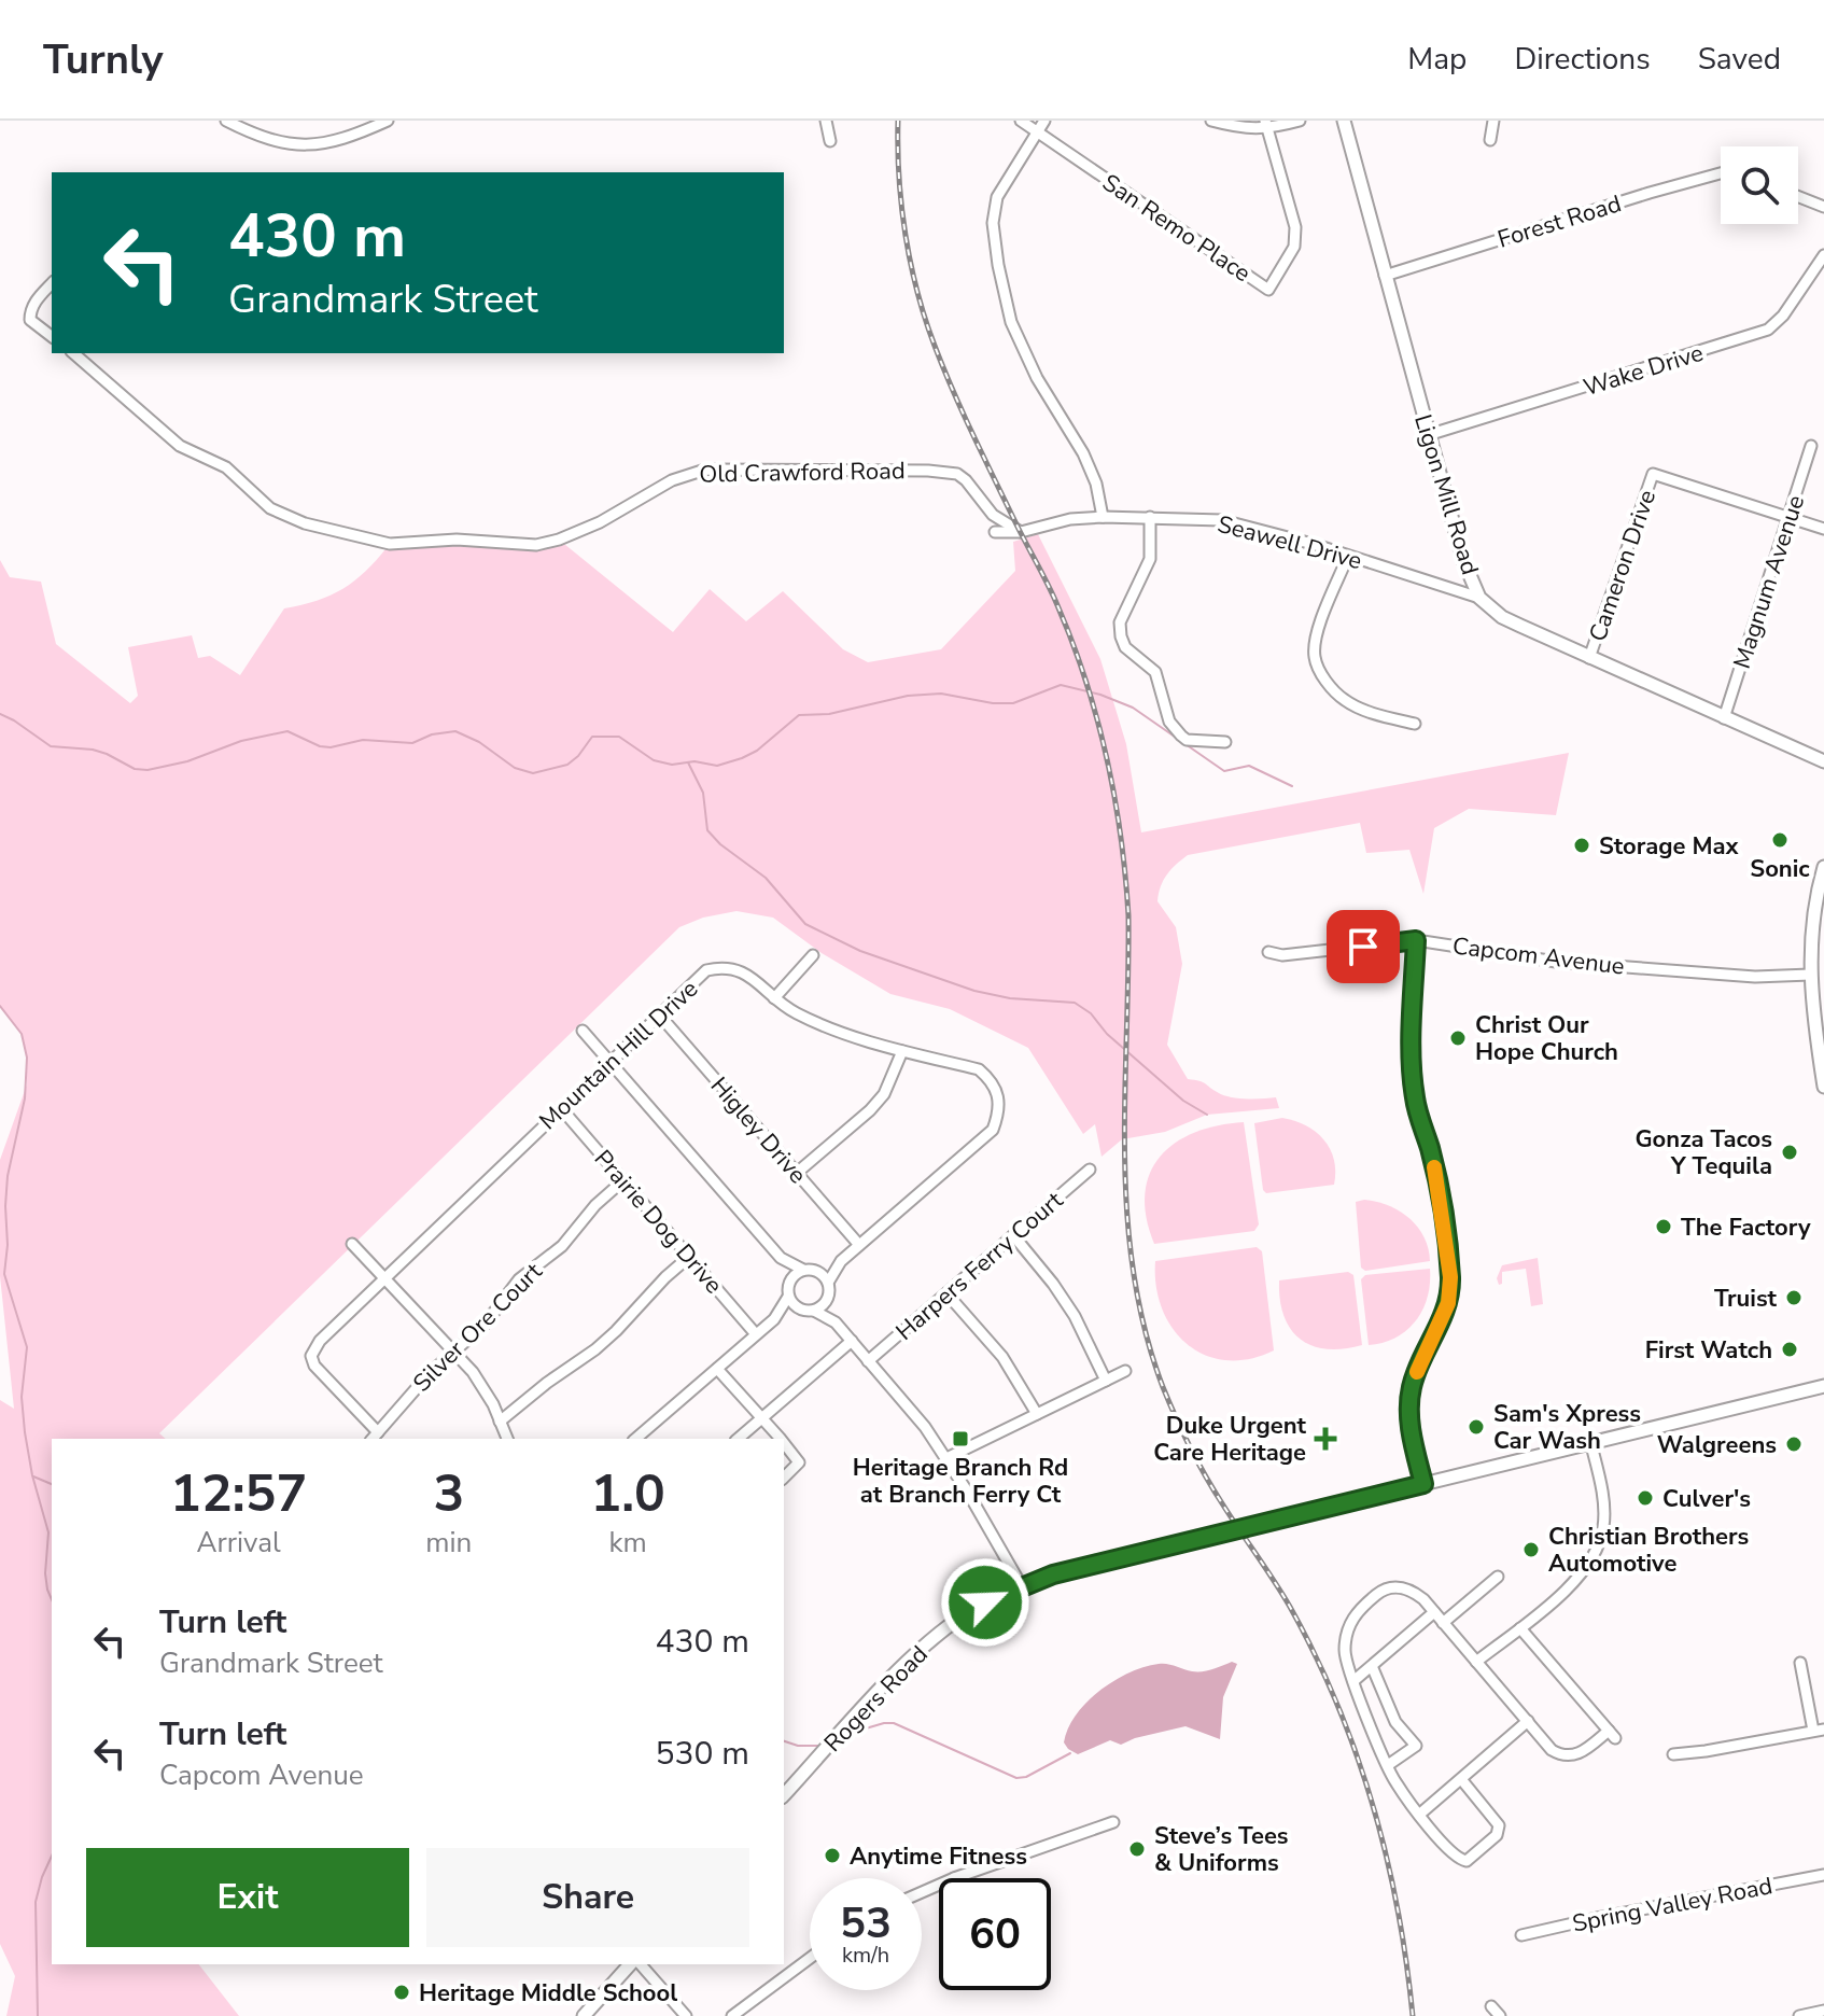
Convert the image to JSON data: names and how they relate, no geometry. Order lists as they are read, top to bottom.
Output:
{
  "streets": {
    "main road": ["Ligon Mill Road", "Rogers Road"],
    "street": [
      "Forest Road",
      "San Remo Place",
      "Wake Drive",
      "Old Crawford Road",
      "Seawell Drive",
      "Cameron Drive",
      "Magnum Avenue",
      "Capcom Avenue",
      "Mountain Hill Drive",
      "Higley Drive",
      "Prairie Dog Drive",
      "Harpers Ferry Court",
      "Silver Ore Court",
      "Spring Valley Road"
    ]
  },
  "crossings": [
    ["Forest Road", "Ligon Mill Road"],
    ["Wake Drive", "Ligon Mill Road"],
    ["Old Crawford Road", "Seawell Drive"],
    ["Ligon Mill Road", "Seawell Drive"],
    ["Ligon Mill Road", "Cameron Drive"],
    ["Ligon Mill Road", "Magnum Avenue"],
    ["Cameron Drive", "Magnum Avenue"],
    ["Mountain Hill Drive", "Higley Drive"],
    ["Mountain Hill Drive", "Prairie Dog Drive"],
    ["Mountain Hill Drive", "Silver Ore Court"],
    ["Prairie Dog Drive", "Silver Ore Court"]
  ],
  "places": {
    "other": [
      "Sonic",
      "Storage Max",
      "Christ Our Hope Church",
      "Gonza Tacos Y Tequila",
      "The Factory",
      "Truist",
      "First Watch",
      "Sam's Xpress Car Wash",
      "Walgreens",
      "Culver's",
      "Christian Brothers Automotive",
      "Steve’s Tees & Uniforms",
      "Anytime Fitness",
      "Heritage Middle School"
    ],
    "transit": ["Heritage Branch Rd at Branch Ferry Ct"],
    "health": ["Duke Urgent Care Heritage"]
  },
  "page": {
    "header": "Turnly",
    "nav": ["Map", "Directions", "Saved"],
    "turn": ["430 m", "Grandmark Street"],
    "eta": [
      "12:57",
      "Arrival",
      "3",
      "min",
      "1.0",
      "km"
    ],
    "list": [
      {
        "name": "Turn left",
        "note": "Grandmark Street",
        "value": "430 m"
      },
      {
        "name": "Turn left",
        "note": "Capcom Avenue",
        "value": "530 m"
      }
    ],
    "buttons": ["Exit", "Share"],
    "speed": "53 km/h",
    "limit": "60"
  }
}
